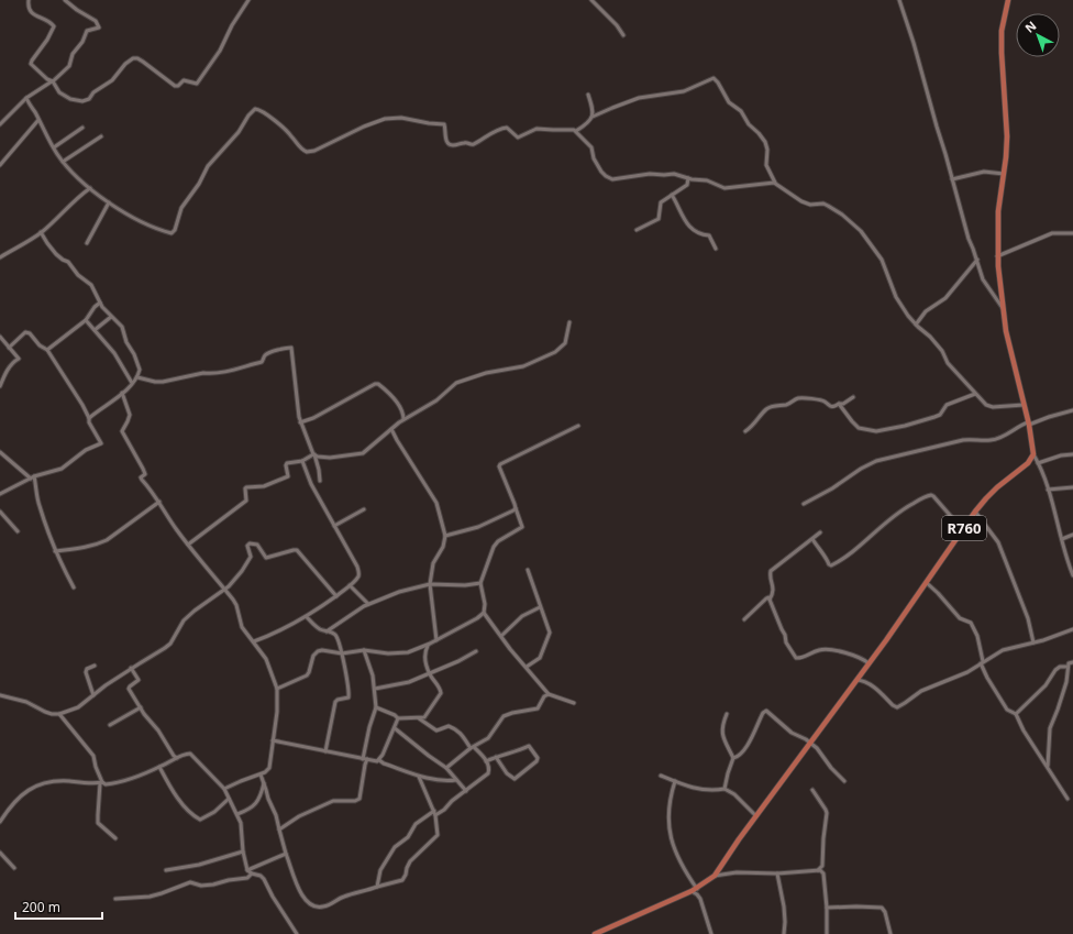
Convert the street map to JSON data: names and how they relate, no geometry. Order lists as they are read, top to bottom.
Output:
{
  "streets": {
    "main road": ["R760"]
  },
  "scale_bar": "200 m",
  "north": "top left"
}
